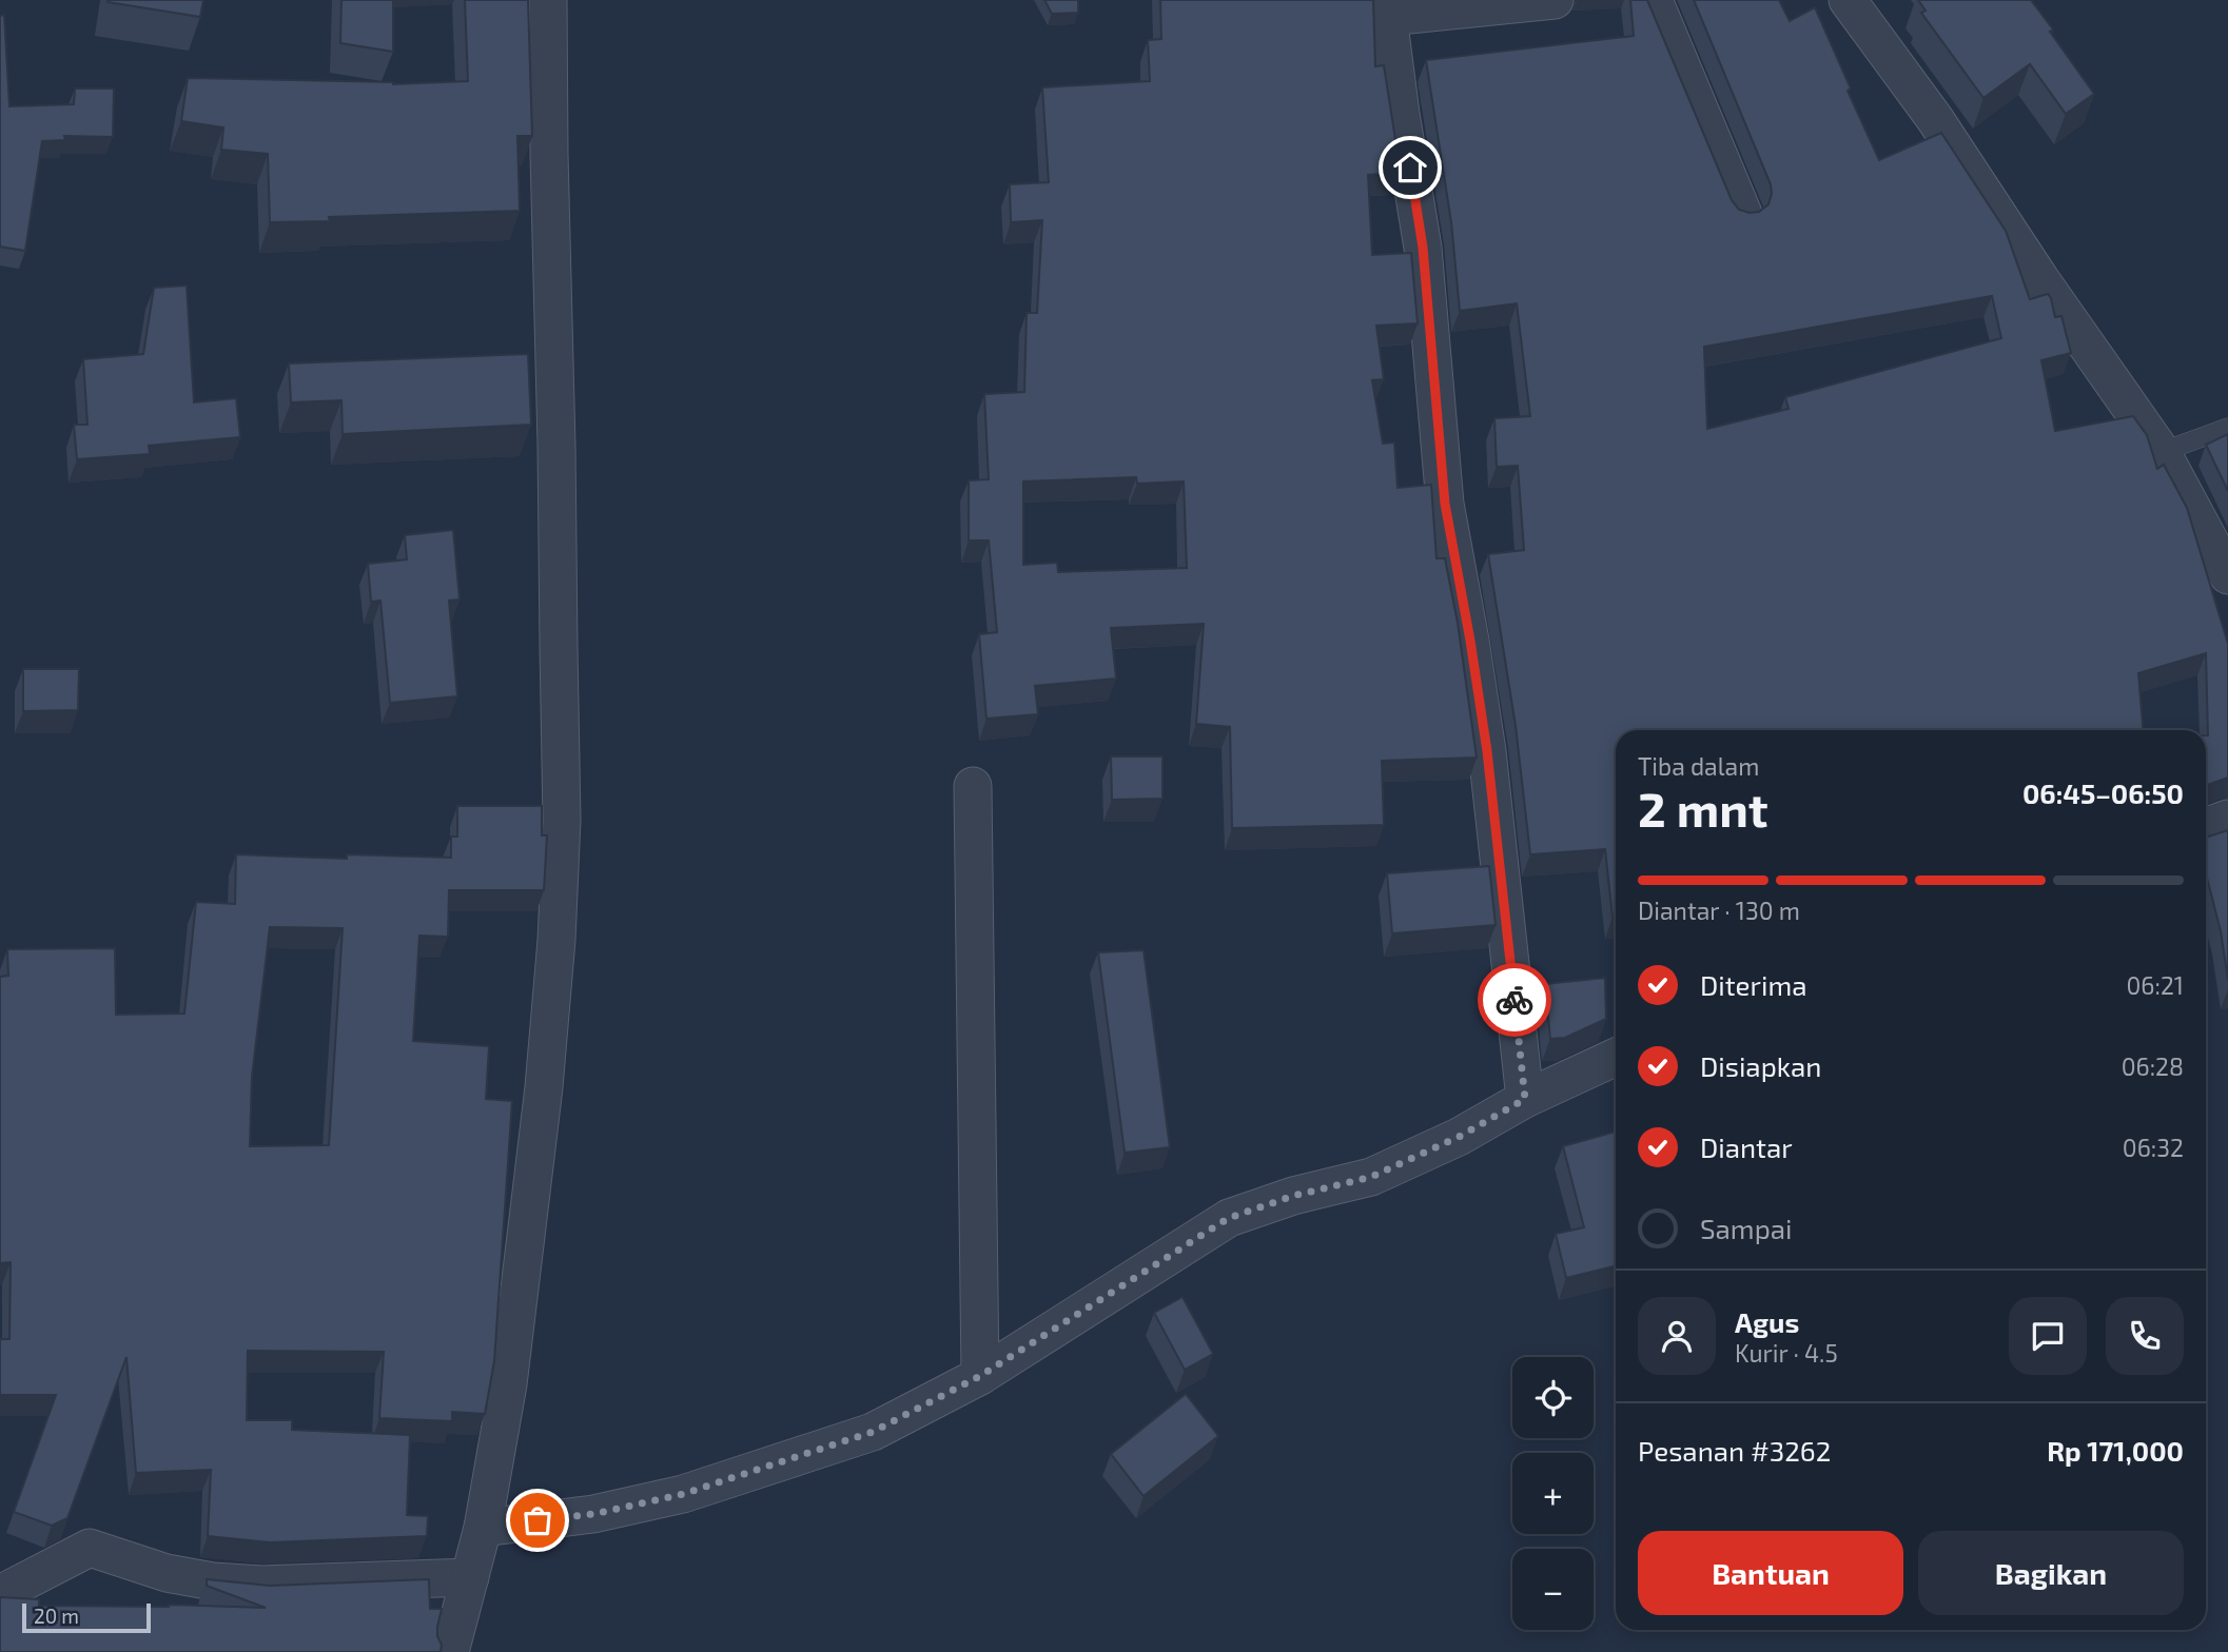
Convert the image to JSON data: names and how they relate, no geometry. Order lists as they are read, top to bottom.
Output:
{
  "scale_bar": "20 m",
  "page": {
    "heading": ["2 mnt", "Tiba dalam", "06:45–06:50"],
    "panel": [
      "Agus",
      "Kurir · 4.5",
      "Pesanan #3262",
      "Rp 171,000"
    ],
    "bar": "Diantar · 130 m",
    "list": [
      ["Diterima", "06:21"],
      ["Disiapkan", "06:28"],
      ["Diantar", "06:32"],
      "Sampai"
    ],
    "map_buttons": ["+", "−"],
    "buttons": ["Bantuan", "Bagikan"],
    "scale": "20 m"
  }
}
